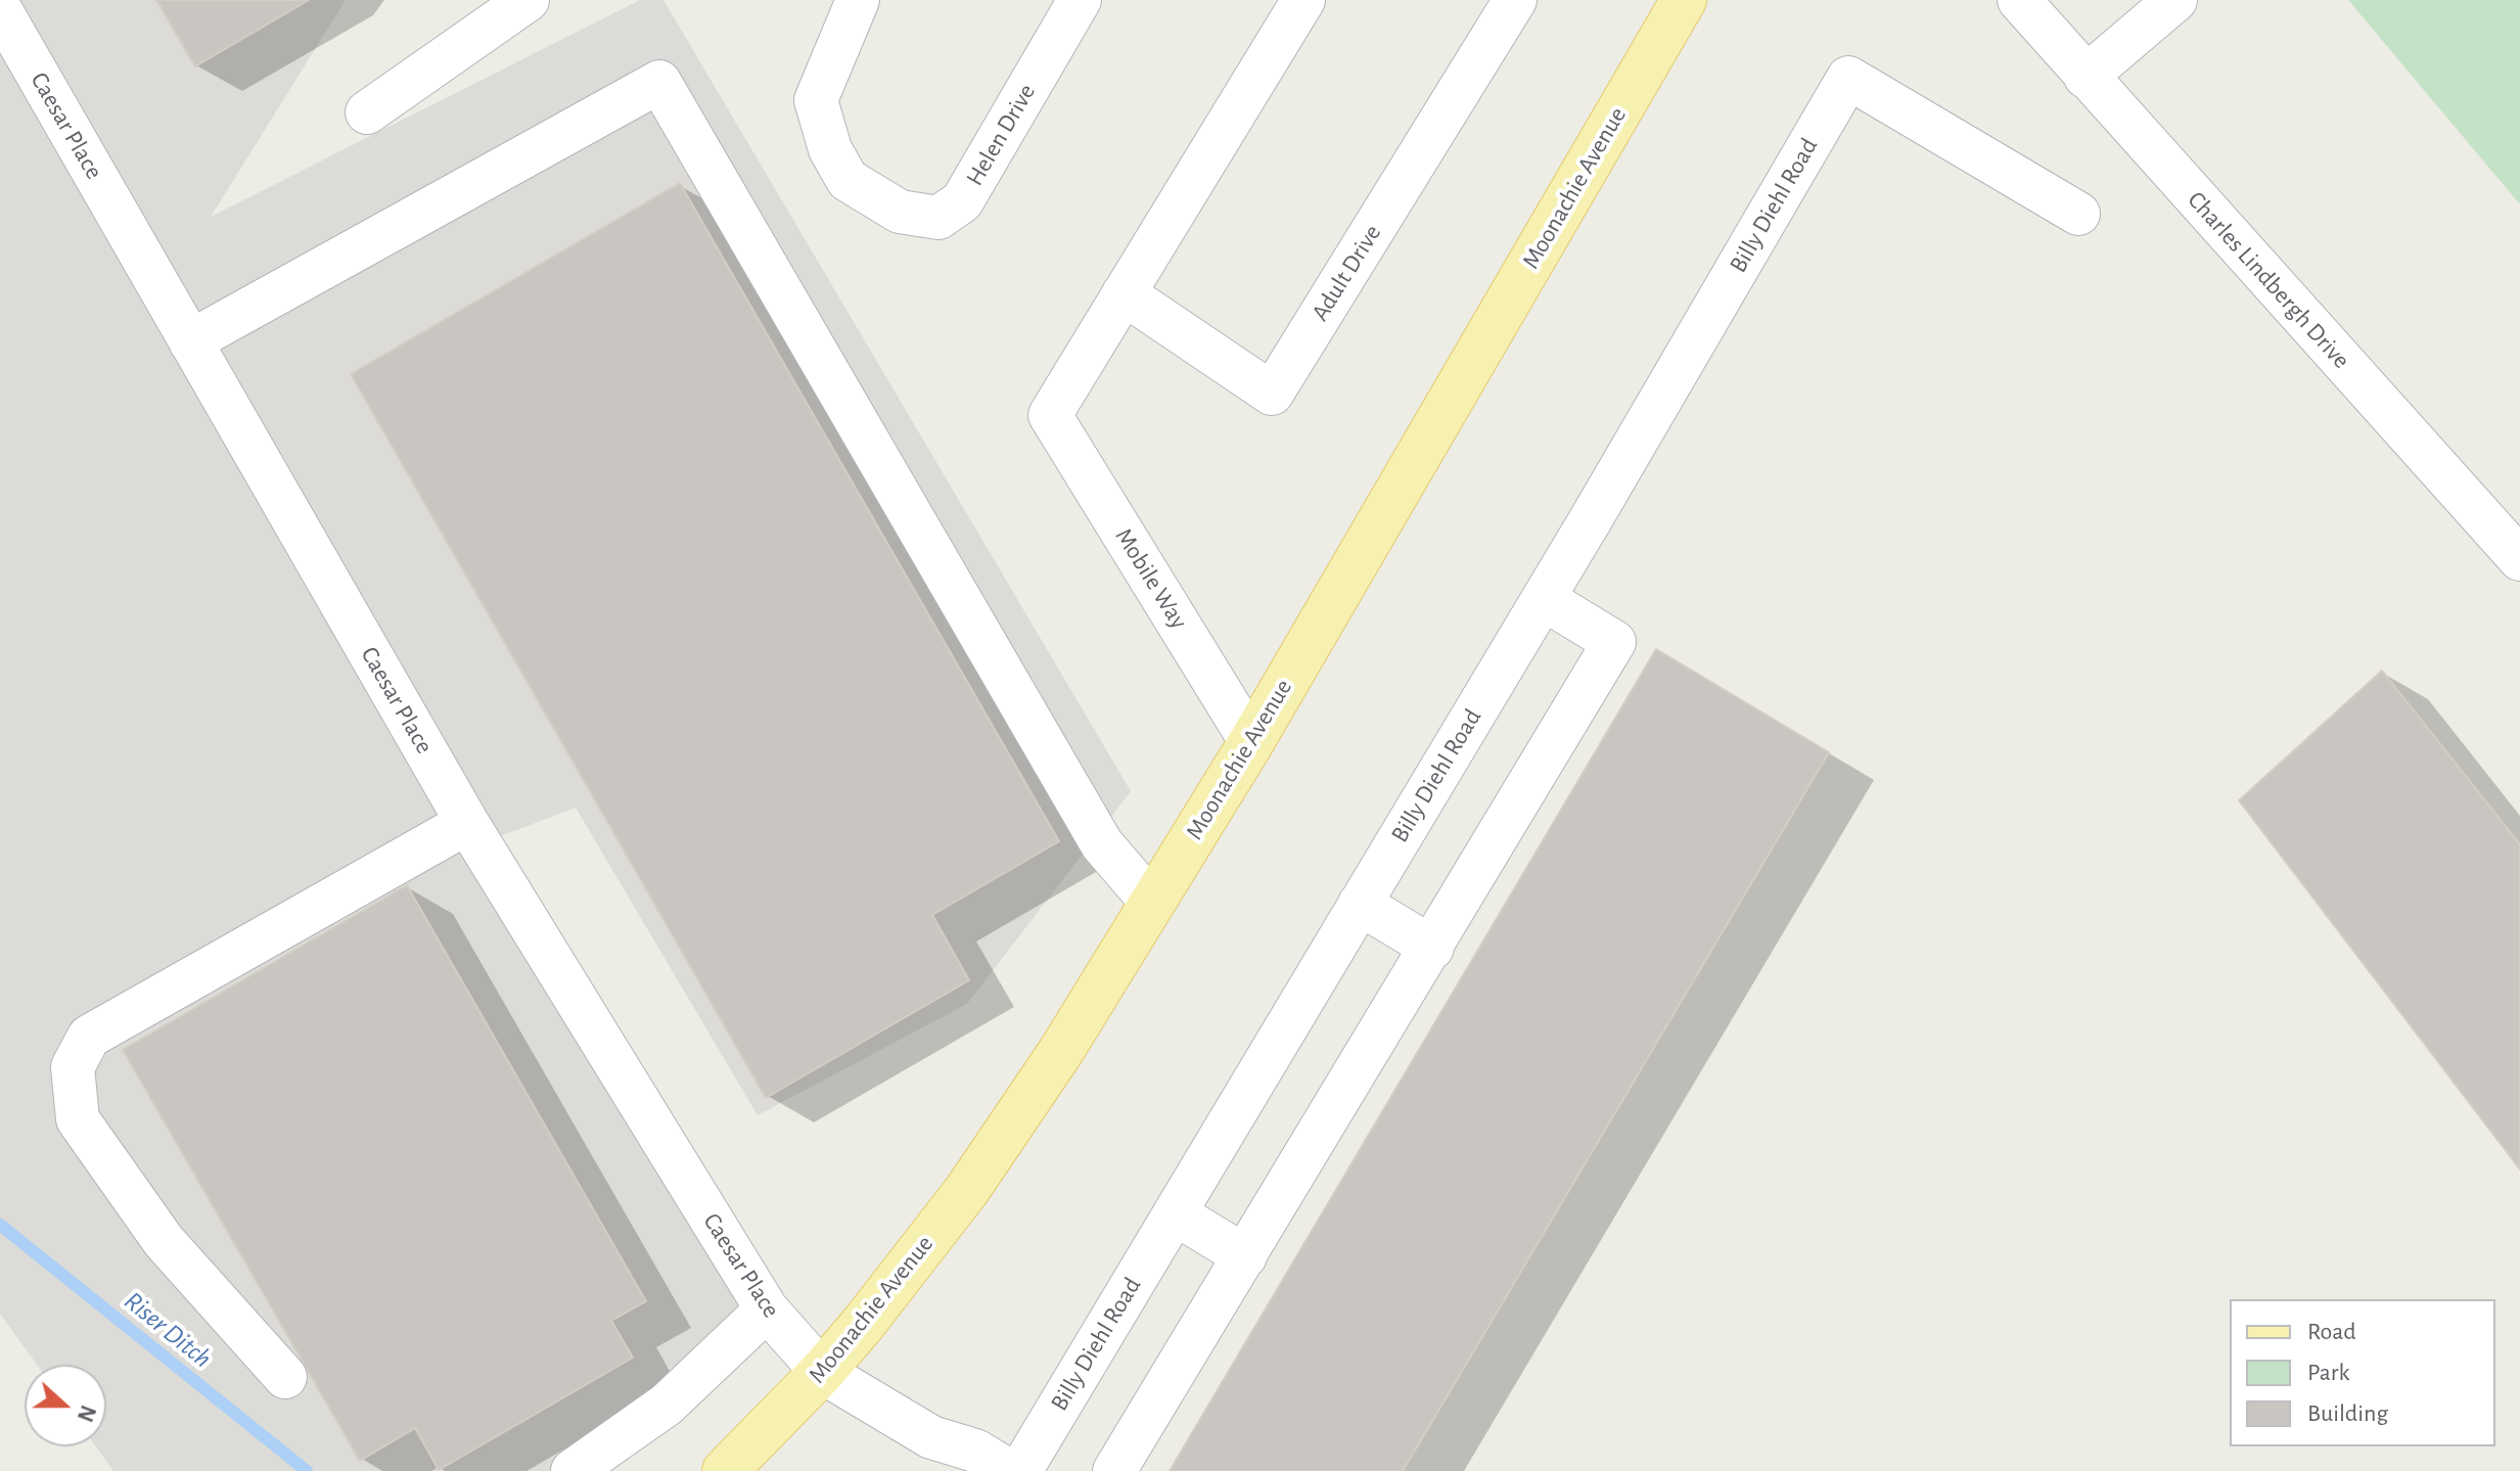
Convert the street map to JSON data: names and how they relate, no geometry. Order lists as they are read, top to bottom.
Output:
{
  "streets": {
    "main road": ["Moonachie Avenue"],
    "street": [
      "Caesar Place",
      "Helen Drive",
      "Billy Diehl Road",
      "Adult Drive",
      "Charles Lindbergh Drive",
      "Mobile Way"
    ]
  },
  "crossings": [
    ["Caesar Place", "Moonachie Avenue"],
    ["Moonachie Avenue", "Mobile Way"],
    ["Adult Drive", "Mobile Way"]
  ],
  "water": ["Riser Ditch"],
  "legend": ["Road", "Park", "Building"],
  "north": "right"
}
